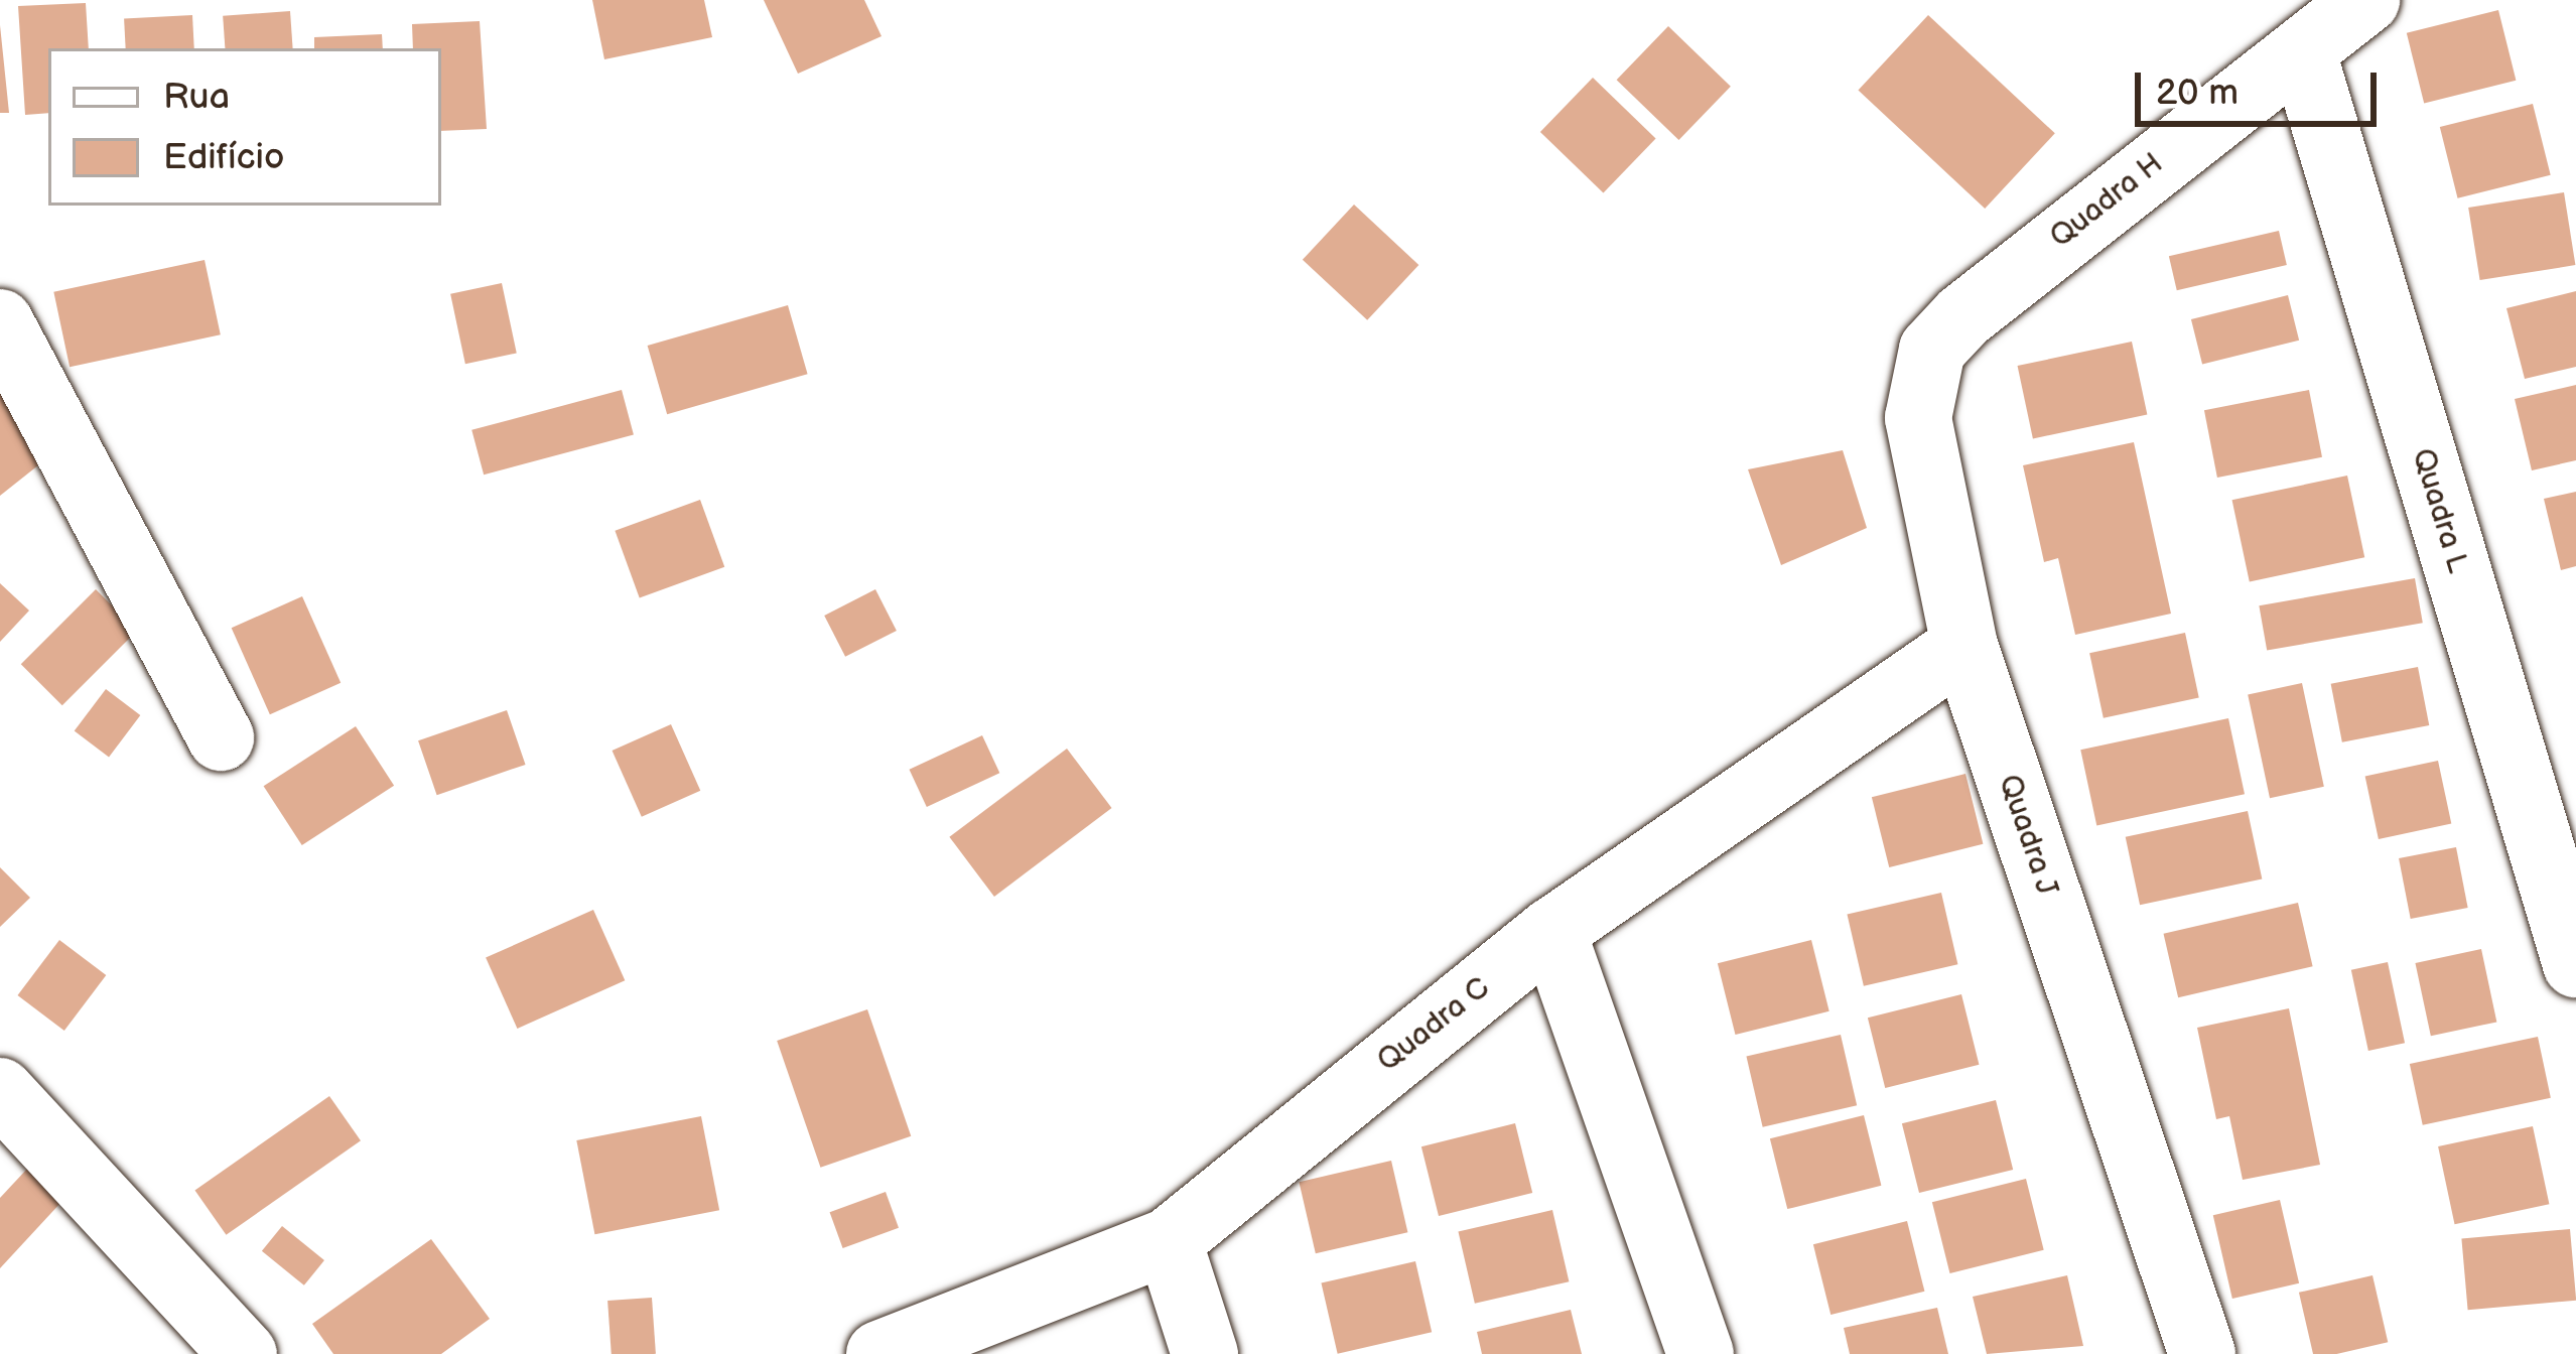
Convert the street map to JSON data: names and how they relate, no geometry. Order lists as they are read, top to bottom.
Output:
{
  "streets": {
    "street": [
      "Quadra H",
      "Quadra L",
      "Quadra J",
      "Quadra C"
    ]
  },
  "crossings": [
    ["Quadra H", "Quadra L"],
    ["Quadra H", "Quadra J"],
    ["Quadra J", "Quadra C"]
  ],
  "legend": ["Rua", "Edifício"],
  "scale_bar": "20 m"
}
